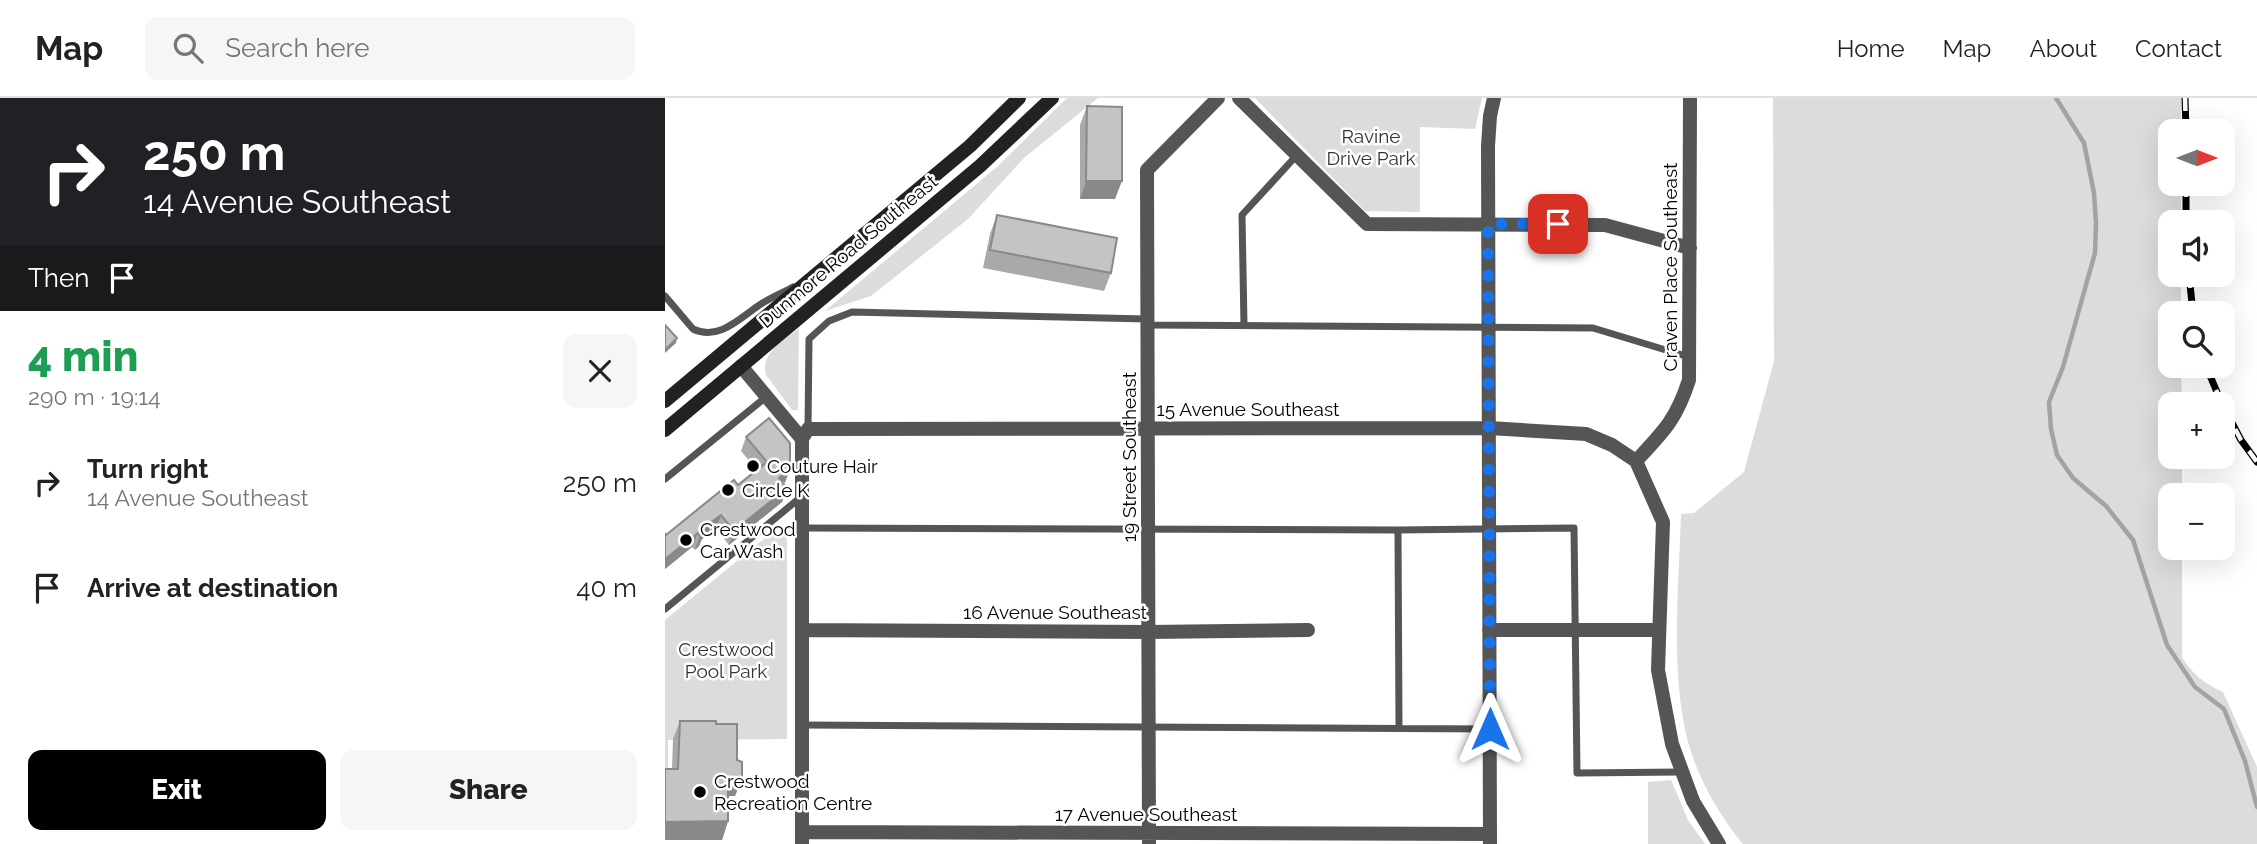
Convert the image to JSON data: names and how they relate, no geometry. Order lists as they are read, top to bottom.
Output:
{
  "streets": {
    "main road": ["Dunmore Road Southeast"],
    "street": [
      "Craven Place Southeast",
      "15 Avenue Southeast",
      "19 Street Southeast",
      "16 Avenue Southeast",
      "17 Avenue Southeast"
    ]
  },
  "crossings": [
    ["Craven Place Southeast", "15 Avenue Southeast"],
    ["15 Avenue Southeast", "19 Street Southeast"],
    ["19 Street Southeast", "16 Avenue Southeast"],
    ["19 Street Southeast", "17 Avenue Southeast"]
  ],
  "parks": ["Ravine Drive Park", "Crestwood Pool Park"],
  "places": [
    "Couture Hair",
    "Circle K",
    "Crestwood Car Wash",
    "Crestwood Recreation Centre"
  ],
  "north": "right",
  "page": {
    "header": "Map",
    "search": "Search here",
    "nav": [
      "Home",
      "Map",
      "About",
      "Contact"
    ],
    "turn": ["250 m", "14 Avenue Southeast"],
    "map_buttons": ["+", "−"],
    "then": "Then",
    "heading": ["4 min", "290 m · 19:14"],
    "list": [
      {
        "name": "Turn right",
        "note": "14 Avenue Southeast",
        "value": "250 m"
      },
      {
        "name": "Arrive at destination",
        "value": "40 m"
      }
    ],
    "buttons": ["Exit", "Share"]
  }
}
